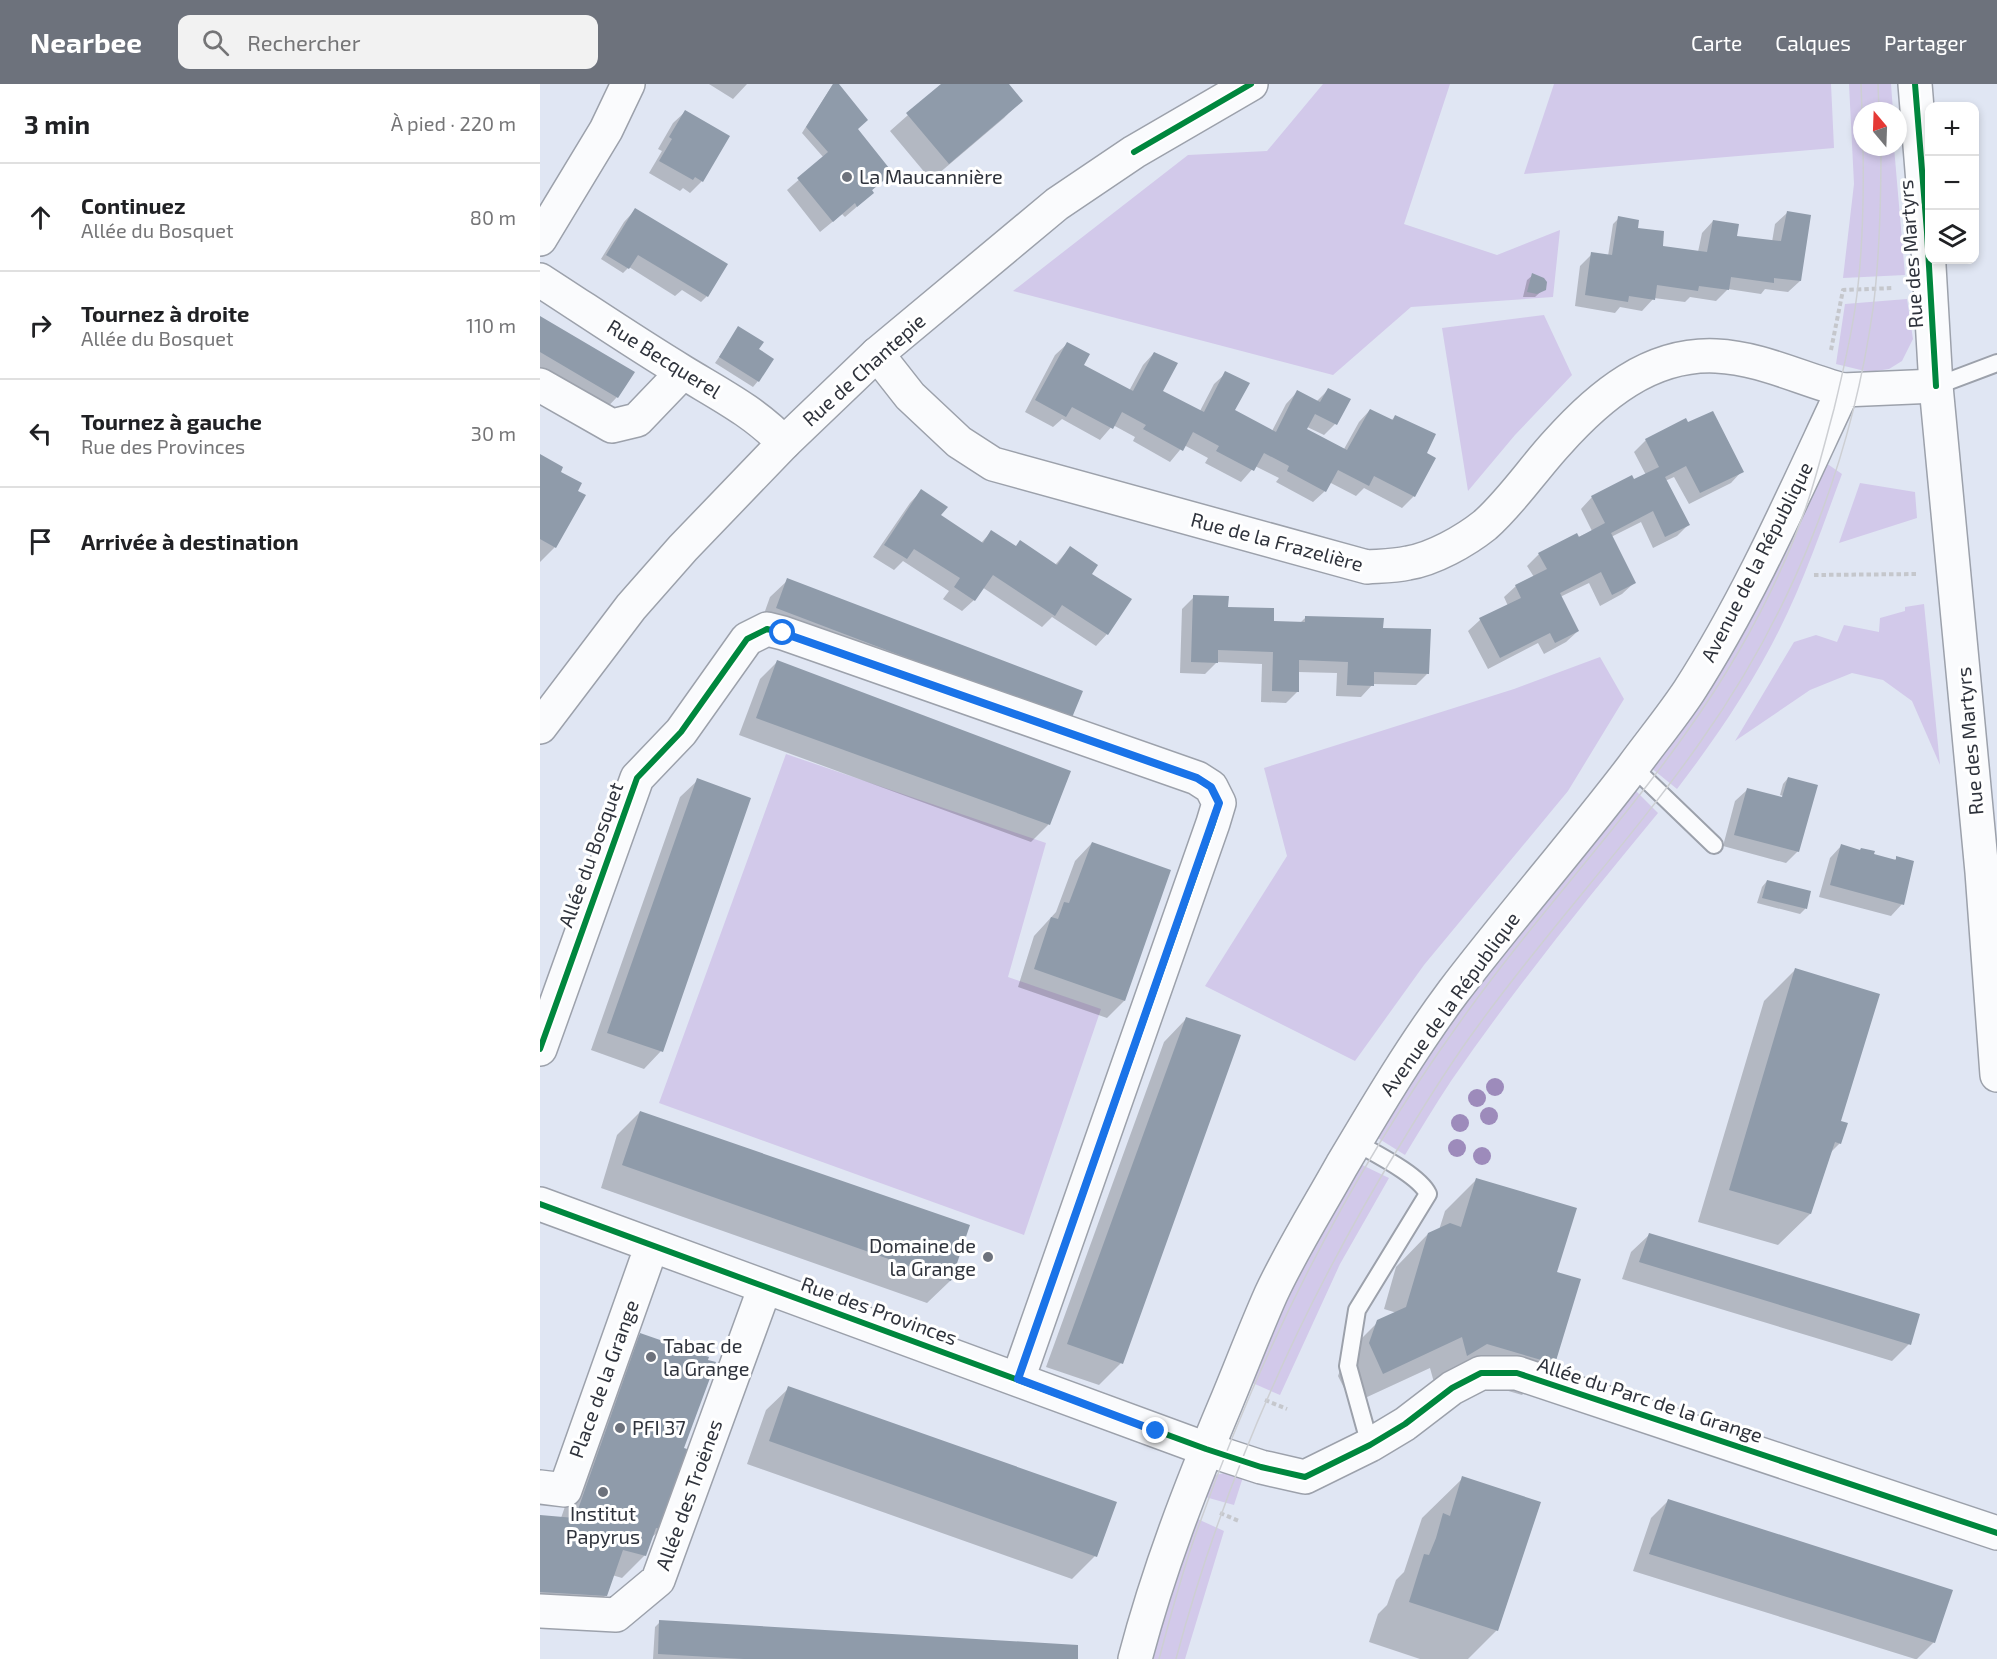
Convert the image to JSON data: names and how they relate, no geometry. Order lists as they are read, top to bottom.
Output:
{
  "streets": {
    "street": [
      "Rue des Martyrs",
      "Rue Becquerel",
      "Rue de Chantepie",
      "Rue de la Frazelière",
      "Avenue de la République",
      "Allée du Bosquet",
      "Rue des Provinces",
      "Place de la Grange",
      "Allée du Parc de la Grange",
      "Allée des Troënes"
    ]
  },
  "crossings": [
    ["Rue des Martyrs", "Rue de la Frazelière"],
    ["Rue Becquerel", "Rue de Chantepie"],
    ["Rue de Chantepie", "Rue de la Frazelière"],
    ["Rue de la Frazelière", "Avenue de la République"],
    ["Avenue de la République", "Rue des Provinces"],
    ["Avenue de la République", "Allée du Parc de la Grange"],
    ["Allée du Bosquet", "Rue des Provinces"],
    ["Rue des Provinces", "Place de la Grange"],
    ["Rue des Provinces", "Allée du Parc de la Grange"],
    ["Rue des Provinces", "Allée des Troënes"]
  ],
  "places": [
    "La Maucannière",
    "Domaine de la Grange",
    "Tabac de la Grange",
    "PFI 37",
    "Institut Papyrus"
  ],
  "north": "top",
  "page": {
    "header": "Nearbee",
    "search": "Rechercher",
    "nav": ["Carte", "Calques", "Partager"],
    "heading": ["3 min", "À pied · 220 m"],
    "map_buttons": ["+", "−"],
    "list": [
      ["Continuez", "Allée du Bosquet", "80 m"],
      ["Tournez à droite", "Allée du Bosquet", "110 m"],
      ["Tournez à gauche", "Rue des Provinces", "30 m"],
      "Arrivée à destination"
    ]
  }
}
